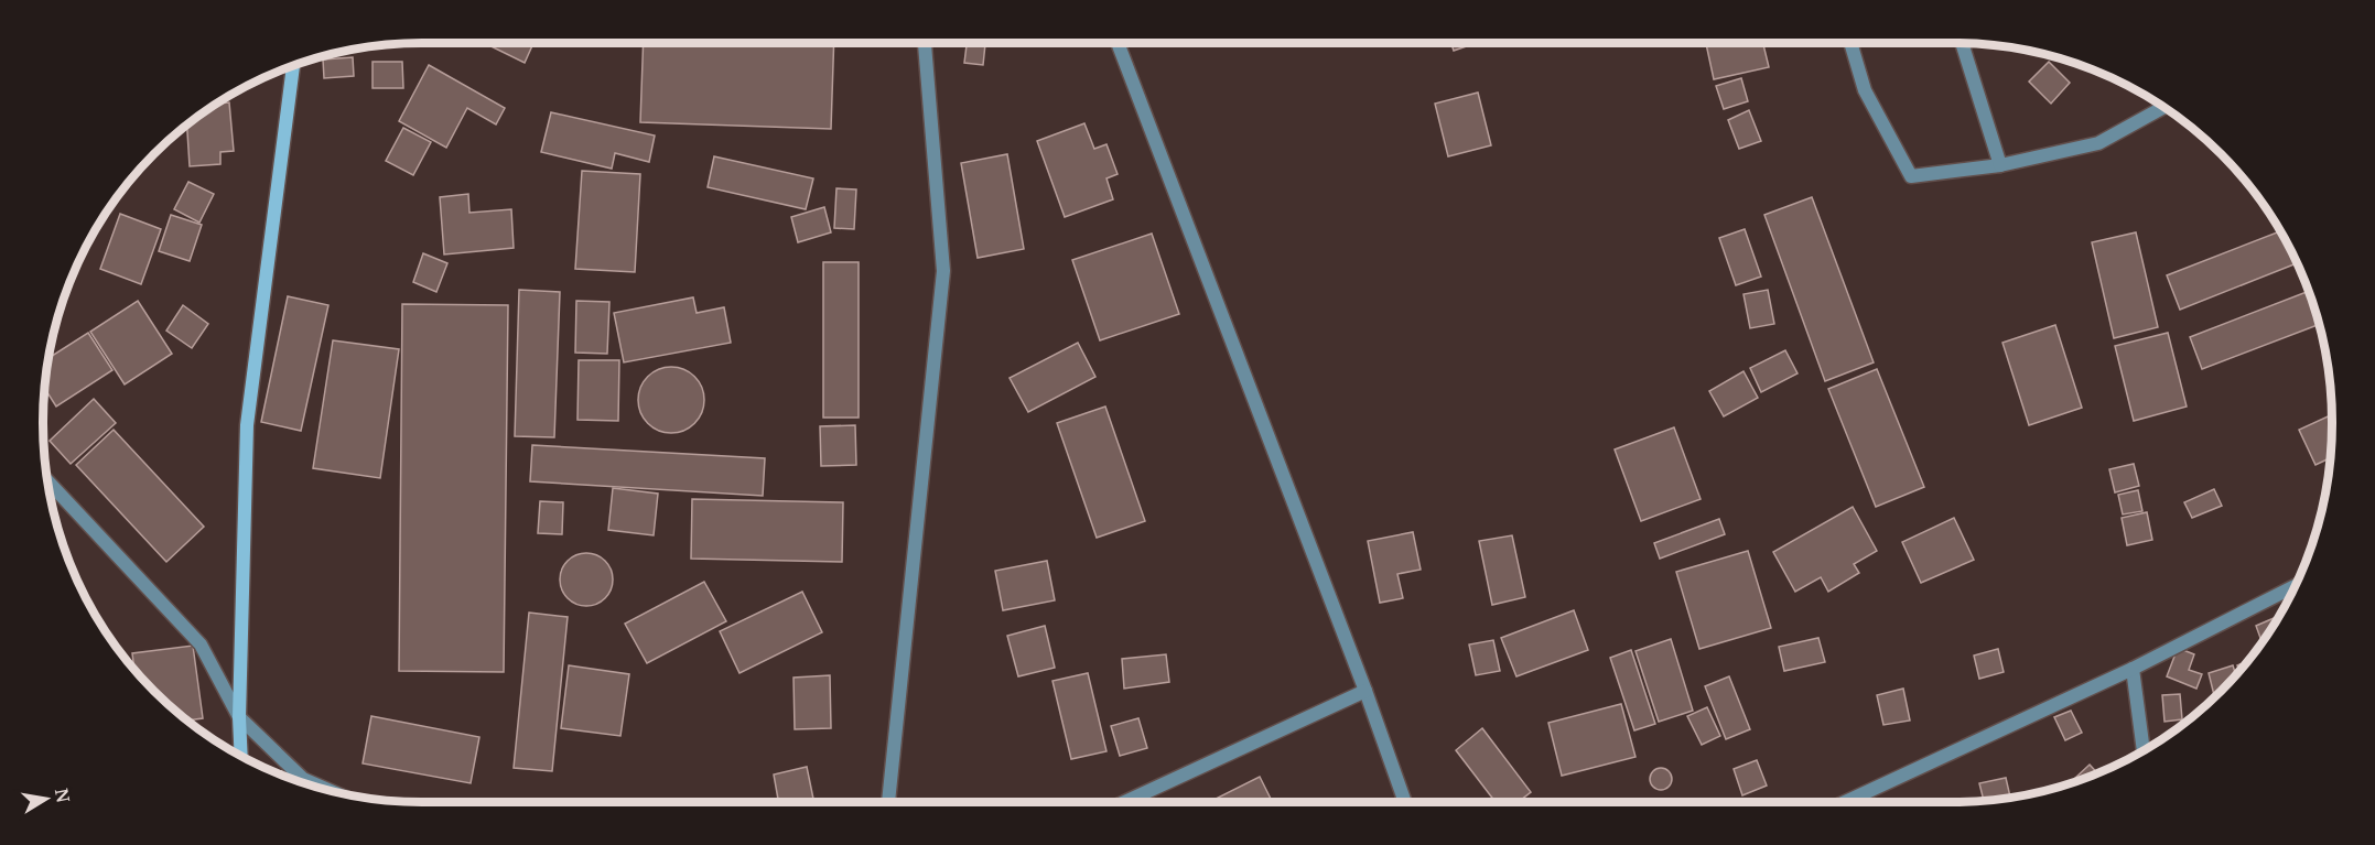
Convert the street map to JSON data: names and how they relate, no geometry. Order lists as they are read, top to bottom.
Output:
{
  "north": "right"
}
